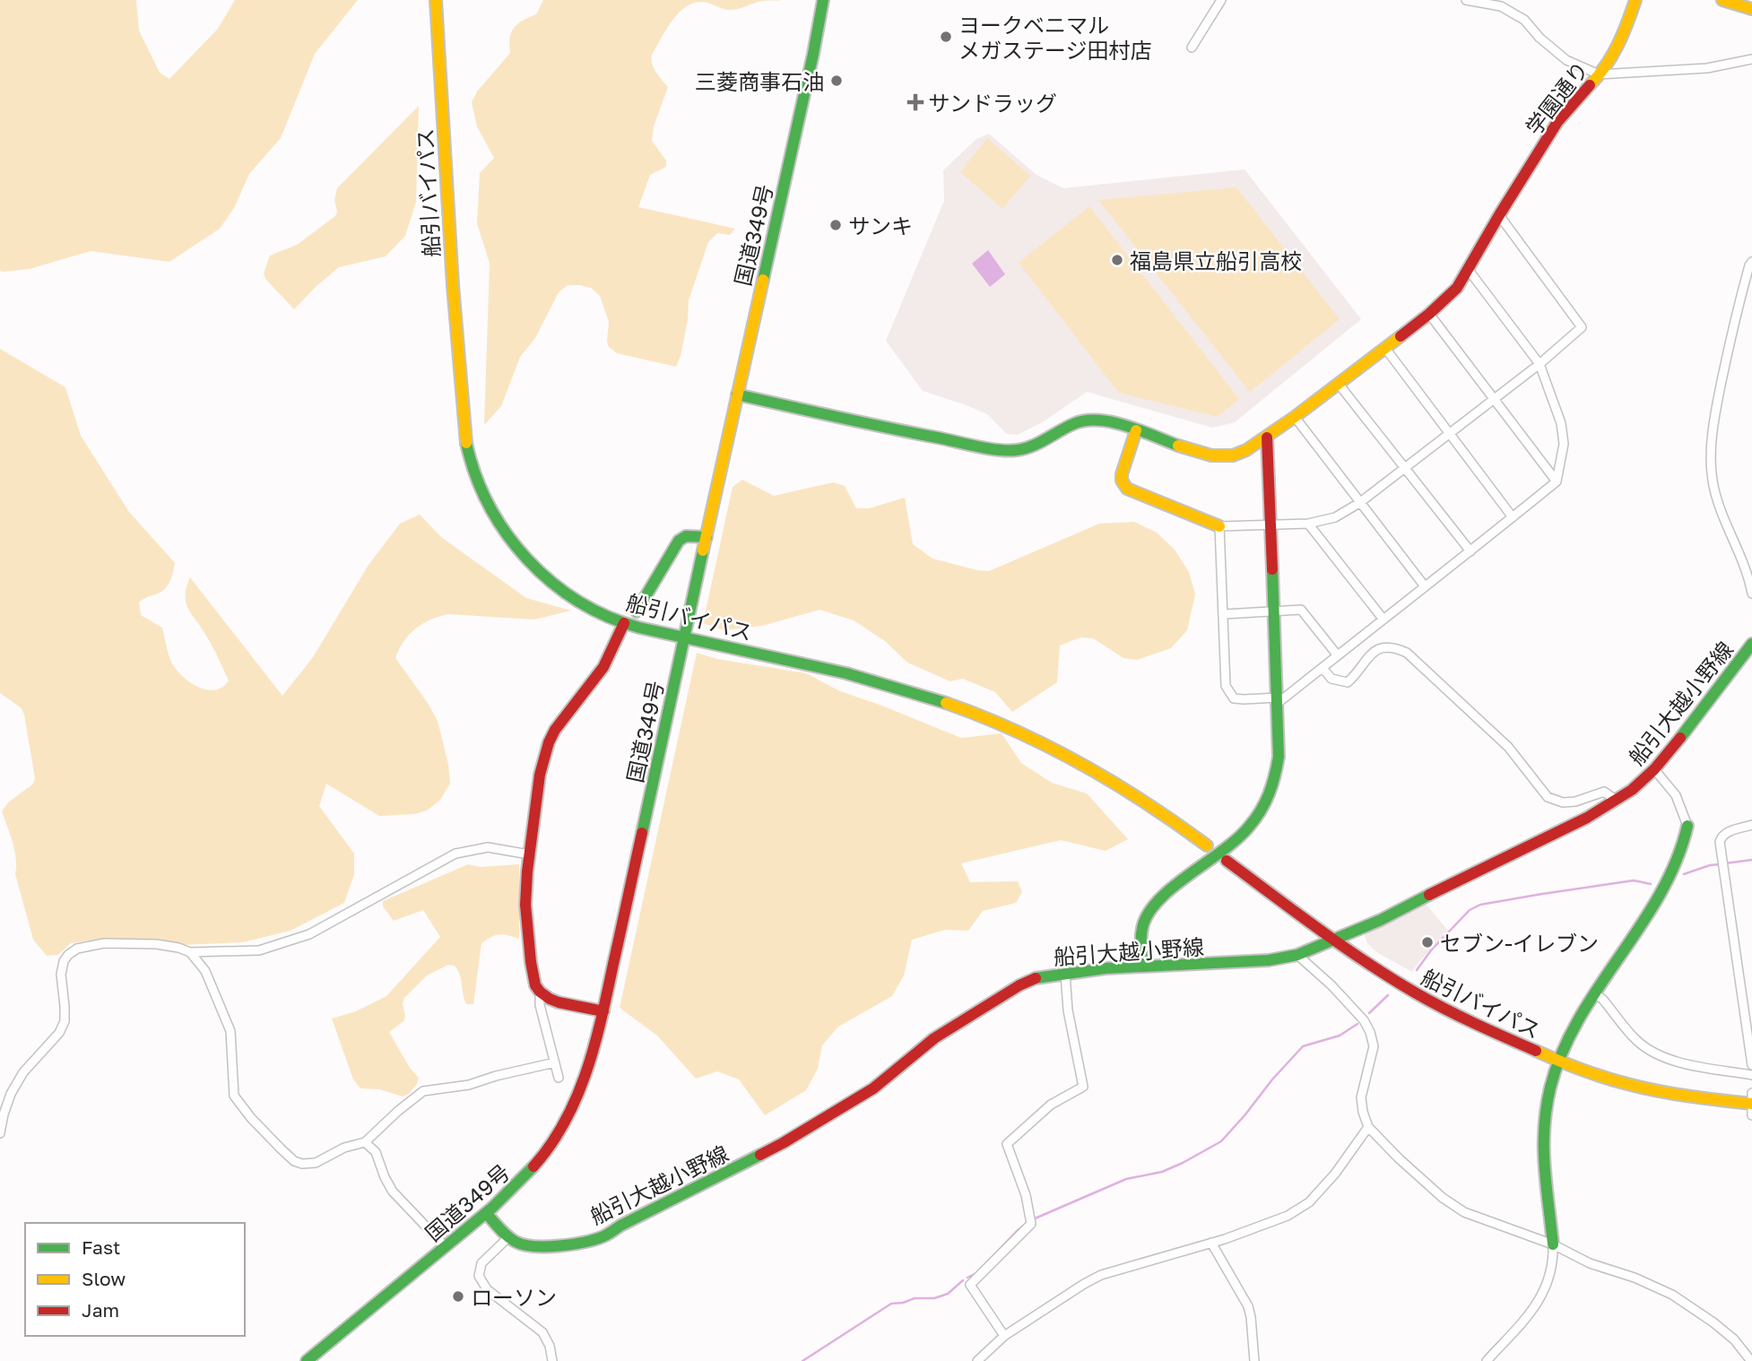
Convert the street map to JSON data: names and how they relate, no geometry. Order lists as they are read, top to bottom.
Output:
{
  "streets": {
    "main road": [
      "学園通り",
      "船引バイパス",
      "国道349号",
      "船引大越小野線"
    ]
  },
  "crossings": [
    ["学園通り", "国道349号"],
    ["船引バイパス", "国道349号"],
    ["船引バイパス", "船引大越小野線"],
    ["国道349号", "船引大越小野線"]
  ],
  "places": {
    "other": [
      "ヨークベニマル メガステージ田村店",
      "三菱商事石油",
      "サンキ",
      "福島県立船引高校",
      "セブン-イレブン",
      "ローソン"
    ],
    "health": ["サンドラッグ"]
  },
  "legend": ["Fast", "Slow", "Jam"]
}
